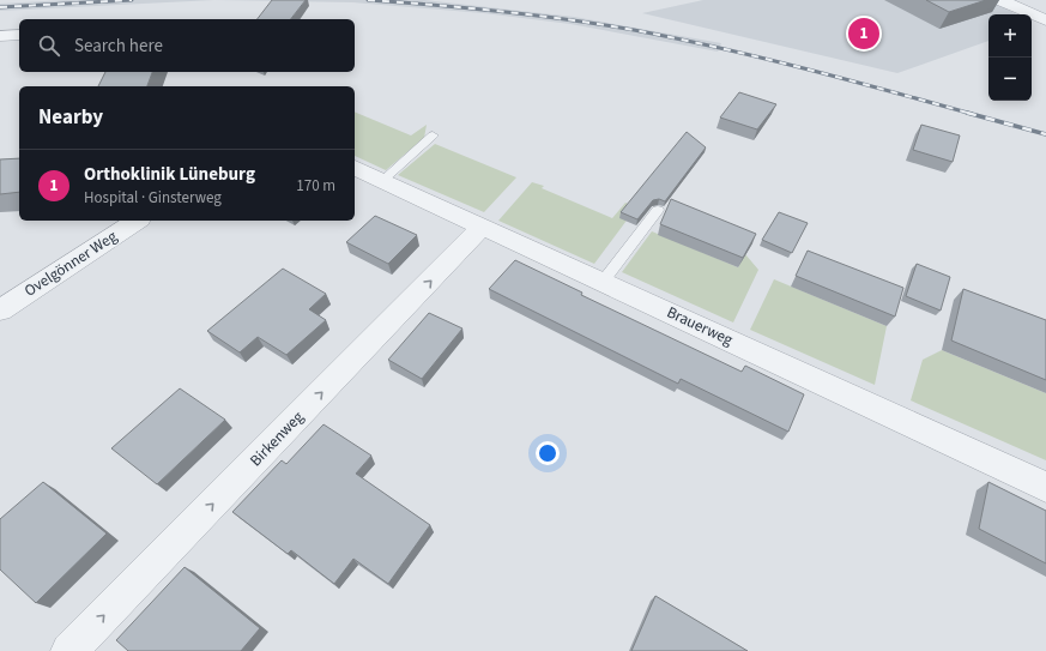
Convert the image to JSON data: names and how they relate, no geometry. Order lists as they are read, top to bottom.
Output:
{
  "streets": {
    "street": ["Ovelgönner Weg", "Brauerweg", "Birkenweg"]
  },
  "crossings": [
    ["Brauerweg", "Birkenweg"]
  ],
  "one_way": ["Birkenweg"],
  "page": {
    "map_buttons": ["+", "−"],
    "pins": "1",
    "search": "Search here",
    "heading": "Nearby",
    "list": [
      {
        "mark": "1",
        "name": "Orthoklinik Lüneburg",
        "note": "Hospital · Ginsterweg",
        "value": "170 m"
      }
    ]
  }
}
